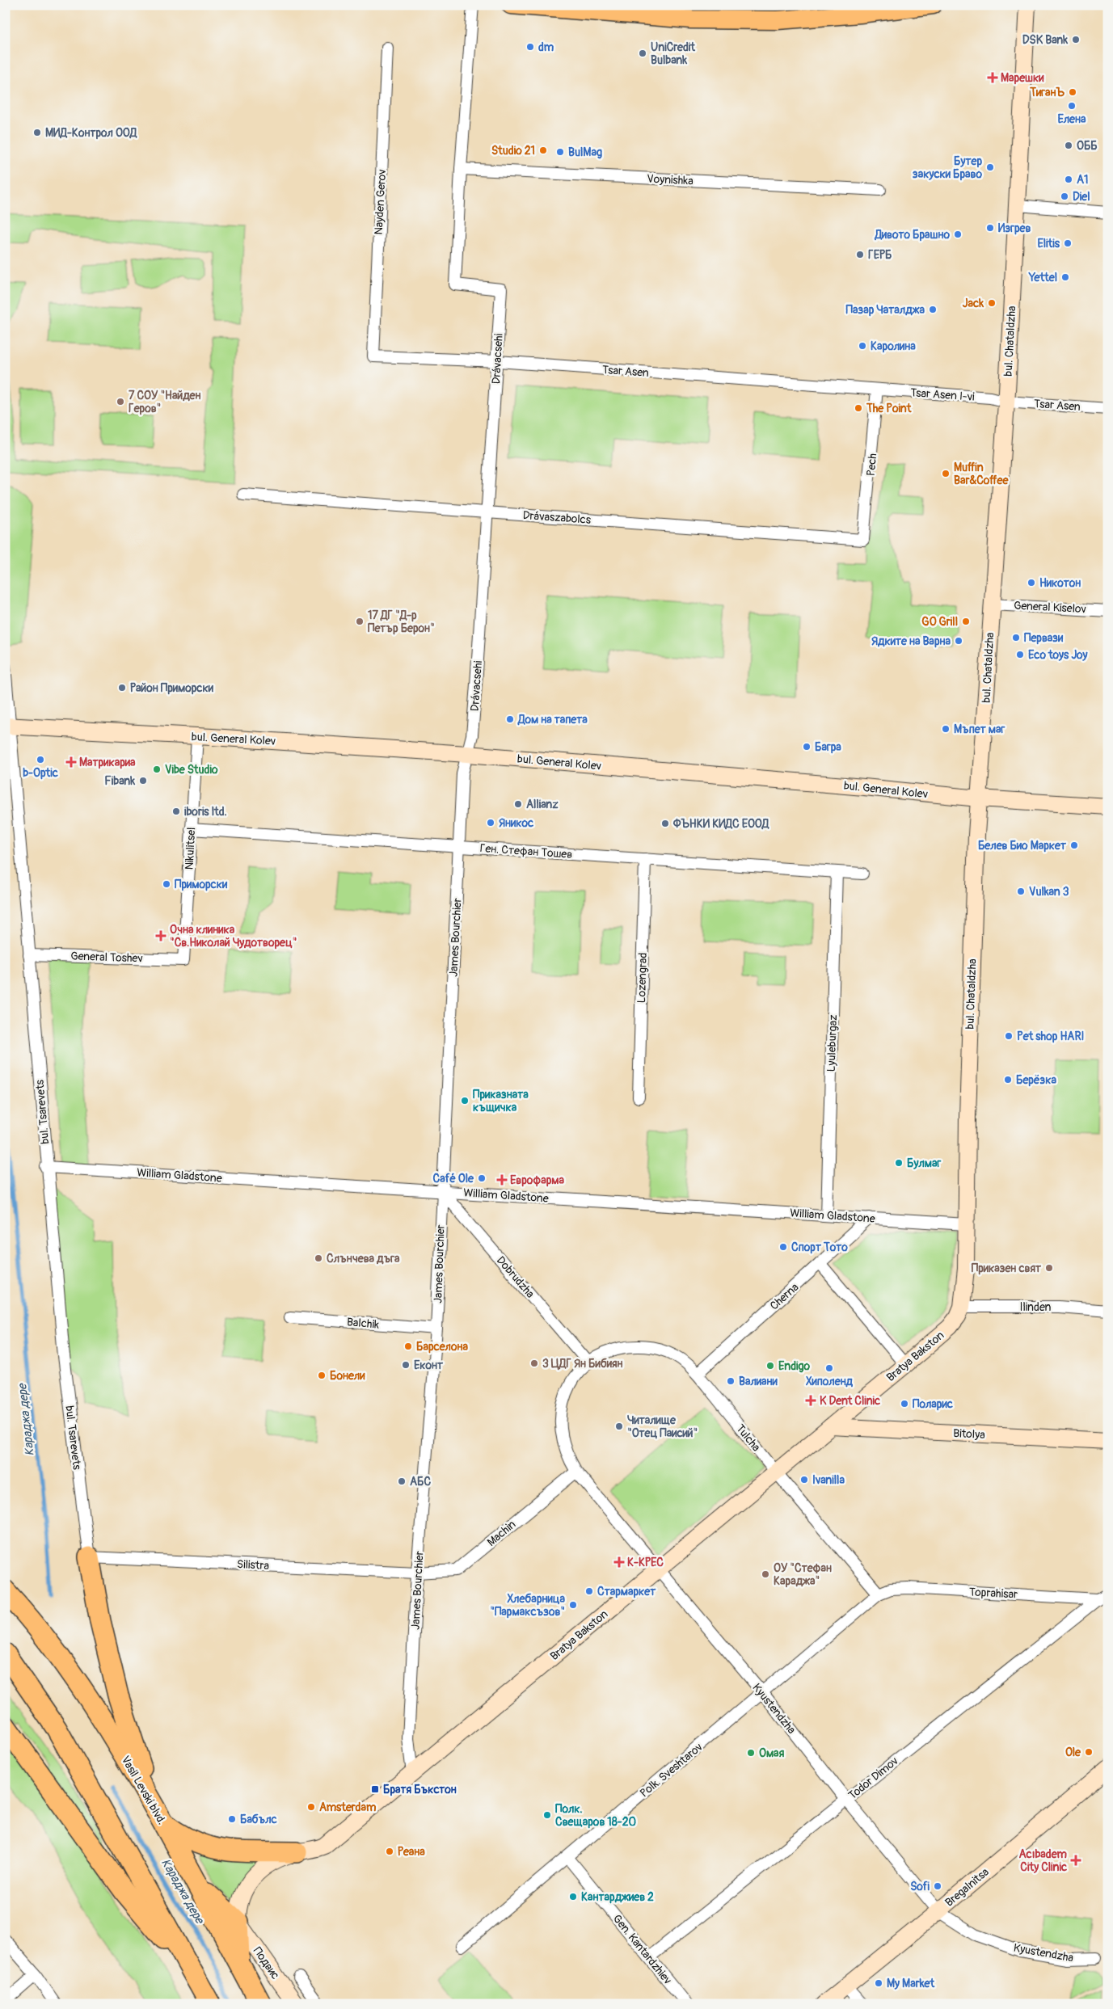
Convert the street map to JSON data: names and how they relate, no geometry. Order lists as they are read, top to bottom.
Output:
{
  "streets": {
    "highway": ["Vasil Levski blvd."],
    "street": [
      "Voynishka",
      "Nayden Gerov",
      "bul. Chataldzha",
      "Drávacsehi",
      "Tsar Asen",
      "Tsar Asen I-vi",
      "Pech",
      "Drávaszabolcs",
      "General Kiselov",
      "bul. General Kolev",
      "Nikulitsel",
      "Ген. Стефан Тошев",
      "James Bourchier",
      "General Toshev",
      "Lozengrad",
      "Lyuleburgaz",
      "bul. Tsarevets",
      "William Gladstone",
      "Dobrudzha",
      "Cherna",
      "Ilinden",
      "Balchik",
      "Bratya Bakston",
      "Bitolya",
      "Tulcha",
      "Machin",
      "Silistra",
      "Toprahisar",
      "Kyustendzha",
      "Polk. Sveshtarov",
      "Todor Dimov",
      "Bregalnitsa",
      "Gen. Kantardzhiev",
      "Подвис"
    ]
  },
  "crossings": [
    ["Voynishka", "Drávacsehi"],
    ["Nayden Gerov", "Tsar Asen"],
    ["bul. Chataldzha", "Tsar Asen"],
    ["bul. Chataldzha", "Tsar Asen I-vi"],
    ["bul. Chataldzha", "General Kiselov"],
    ["bul. Chataldzha", "bul. General Kolev"],
    ["bul. Chataldzha", "William Gladstone"],
    ["bul. Chataldzha", "Ilinden"],
    ["bul. Chataldzha", "Bratya Bakston"],
    ["Drávacsehi", "Tsar Asen"],
    ["Drávacsehi", "Drávaszabolcs"],
    ["Drávacsehi", "bul. General Kolev"],
    ["Drávacsehi", "James Bourchier"],
    ["Tsar Asen", "Tsar Asen I-vi"],
    ["Tsar Asen", "Pech"],
    ["Tsar Asen I-vi", "Pech"],
    ["Pech", "Drávaszabolcs"],
    ["bul. General Kolev", "Nikulitsel"],
    ["bul. General Kolev", "James Bourchier"],
    ["bul. General Kolev", "bul. Tsarevets"],
    ["Nikulitsel", "Ген. Стефан Тошев"],
    ["Nikulitsel", "General Toshev"],
    ["Ген. Стефан Тошев", "James Bourchier"],
    ["Ген. Стефан Тошев", "Lozengrad"],
    ["Ген. Стефан Тошев", "Lyuleburgaz"],
    ["James Bourchier", "William Gladstone"],
    ["James Bourchier", "Dobrudzha"],
    ["James Bourchier", "Balchik"],
    ["James Bourchier", "Bratya Bakston"],
    ["James Bourchier", "Machin"],
    ["James Bourchier", "Silistra"],
    ["General Toshev", "bul. Tsarevets"],
    ["Lyuleburgaz", "William Gladstone"],
    ["bul. Tsarevets", "William Gladstone"],
    ["bul. Tsarevets", "Silistra"],
    ["William Gladstone", "Dobrudzha"],
    ["William Gladstone", "Cherna"],
    ["Dobrudzha", "Tulcha"],
    ["Dobrudzha", "Kyustendzha"],
    ["Cherna", "Tulcha"],
    ["Bratya Bakston", "Bitolya"],
    ["Bratya Bakston", "Tulcha"],
    ["Bratya Bakston", "Kyustendzha"],
    ["Bratya Bakston", "Подвис"],
    ["Tulcha", "Toprahisar"],
    ["Tulcha", "Kyustendzha"],
    ["Tulcha", "Polk. Sveshtarov"],
    ["Machin", "Silistra"],
    ["Machin", "Kyustendzha"],
    ["Toprahisar", "Polk. Sveshtarov"],
    ["Toprahisar", "Todor Dimov"],
    ["Kyustendzha", "Polk. Sveshtarov"],
    ["Kyustendzha", "Todor Dimov"],
    ["Kyustendzha", "Bregalnitsa"],
    ["Polk. Sveshtarov", "Gen. Kantardzhiev"],
    ["Todor Dimov", "Gen. Kantardzhiev"]
  ],
  "water": ["Караджа дере"],
  "places": {
    "other": [
      "DSK Bank",
      "dm",
      "UniCredit Bulbank",
      "ТиганЪ",
      "Елена",
      "МИД-Контрол ООД",
      "ОББ",
      "Studio 21",
      "BulMag",
      "Бутер закуски Браво",
      "A1",
      "Diel",
      "Изгрев",
      "Дивото Брашно",
      "Elitis",
      "ГЕРБ",
      "Yettel",
      "Jack",
      "Пазар Чаталджа",
      "Каролина",
      "7 СОУ \"Найден Геров\"",
      "The Point",
      "Muffin Bar&Coffee",
      "Никотон",
      "17 ДГ \"Д-р Петър Берон\"",
      "GO Grill",
      "Первази",
      "Ядките на Варна",
      "Eco toys Joy",
      "Район Приморски",
      "Дом на тапета",
      "Мъпет маг",
      "Багра",
      "b-Optic",
      "Vibe Studio",
      "Fibank",
      "Allianz",
      "iboris ltd.",
      "Яникос",
      "ФЪНКИ КИДС ЕООД",
      "Белев Био Маркет",
      "Приморски",
      "Vulkan 3",
      "Pet shop HARI",
      "Берёзка",
      "Приказната къщичка",
      "Булмаг",
      "Café Ole",
      "Спорт Тото",
      "Слънчева дъга",
      "Приказен свят",
      "Барселона",
      "3 ЦДГ Ян Бибиян",
      "Еконт",
      "Endigo",
      "Хиполенд",
      "Бонели",
      "Валиани",
      "Поларис",
      "Читалище \"Отец Паисий\"",
      "Ivanilla",
      "АБС",
      "ОУ \"Стефан Караджа\"",
      "Стармаркет",
      "Хлебарница \"Пармаксъзов\"",
      "Ole",
      "Омая",
      "Amsterdam",
      "Полк. Свещаров 18-20",
      "Бабълс",
      "Реана",
      "Sofi",
      "Кантарджиев 2",
      "My Market"
    ],
    "health": [
      "Марешки",
      "Матрикариа",
      "Очна клиника \"Св.Николай Чудотворец\"",
      "Еврофарма",
      "K Dent Clinic",
      "К-КРЕС",
      "Acıbadem City Clinic"
    ],
    "transit": ["Братя Бъкстон"]
  }
}
